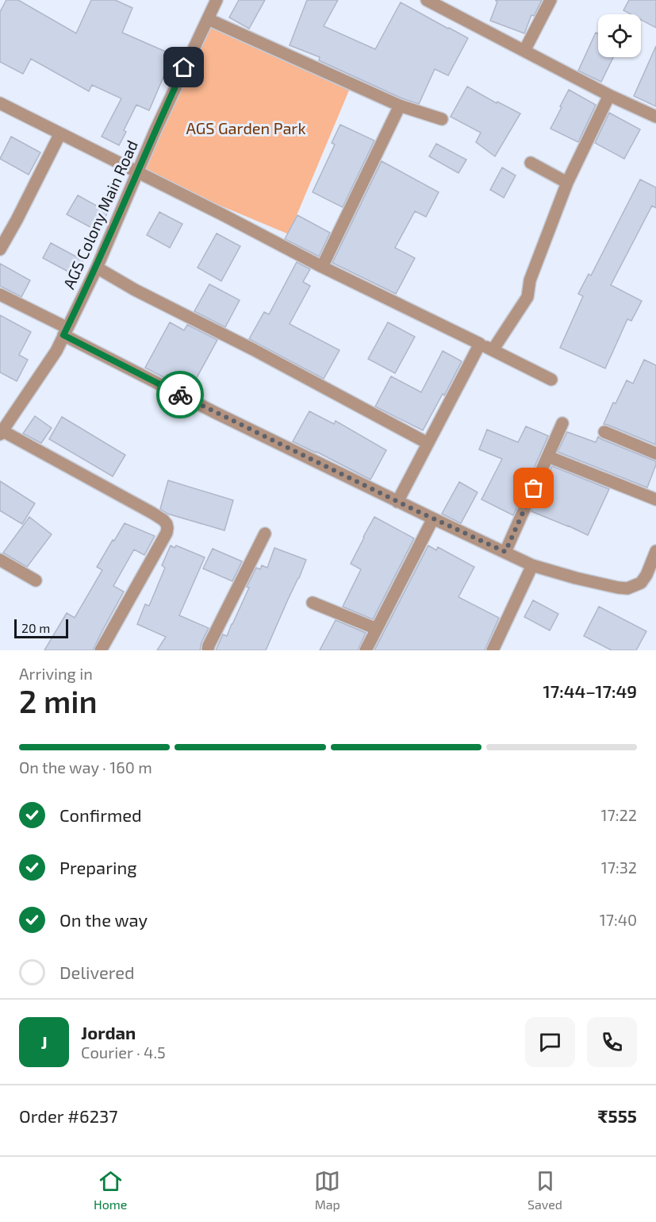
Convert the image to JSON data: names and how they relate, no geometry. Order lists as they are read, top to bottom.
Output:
{
  "streets": {
    "street": ["AGS Colony Main Road"]
  },
  "parks": ["AGS Garden Park"],
  "scale_bar": "20 m",
  "page": {
    "scale": "20 m",
    "heading": ["2 min", "Arriving in", "17:44–17:49"],
    "panel": [
      "Jordan",
      "Courier · 4.5",
      "Order #6237",
      "₹555"
    ],
    "bar": "On the way · 160 m",
    "list": [
      ["Confirmed", "17:22"],
      ["Preparing", "17:32"],
      ["On the way", "17:40"],
      "Delivered"
    ],
    "round": "J",
    "tabs": ["Home", "Map", "Saved"]
  }
}
